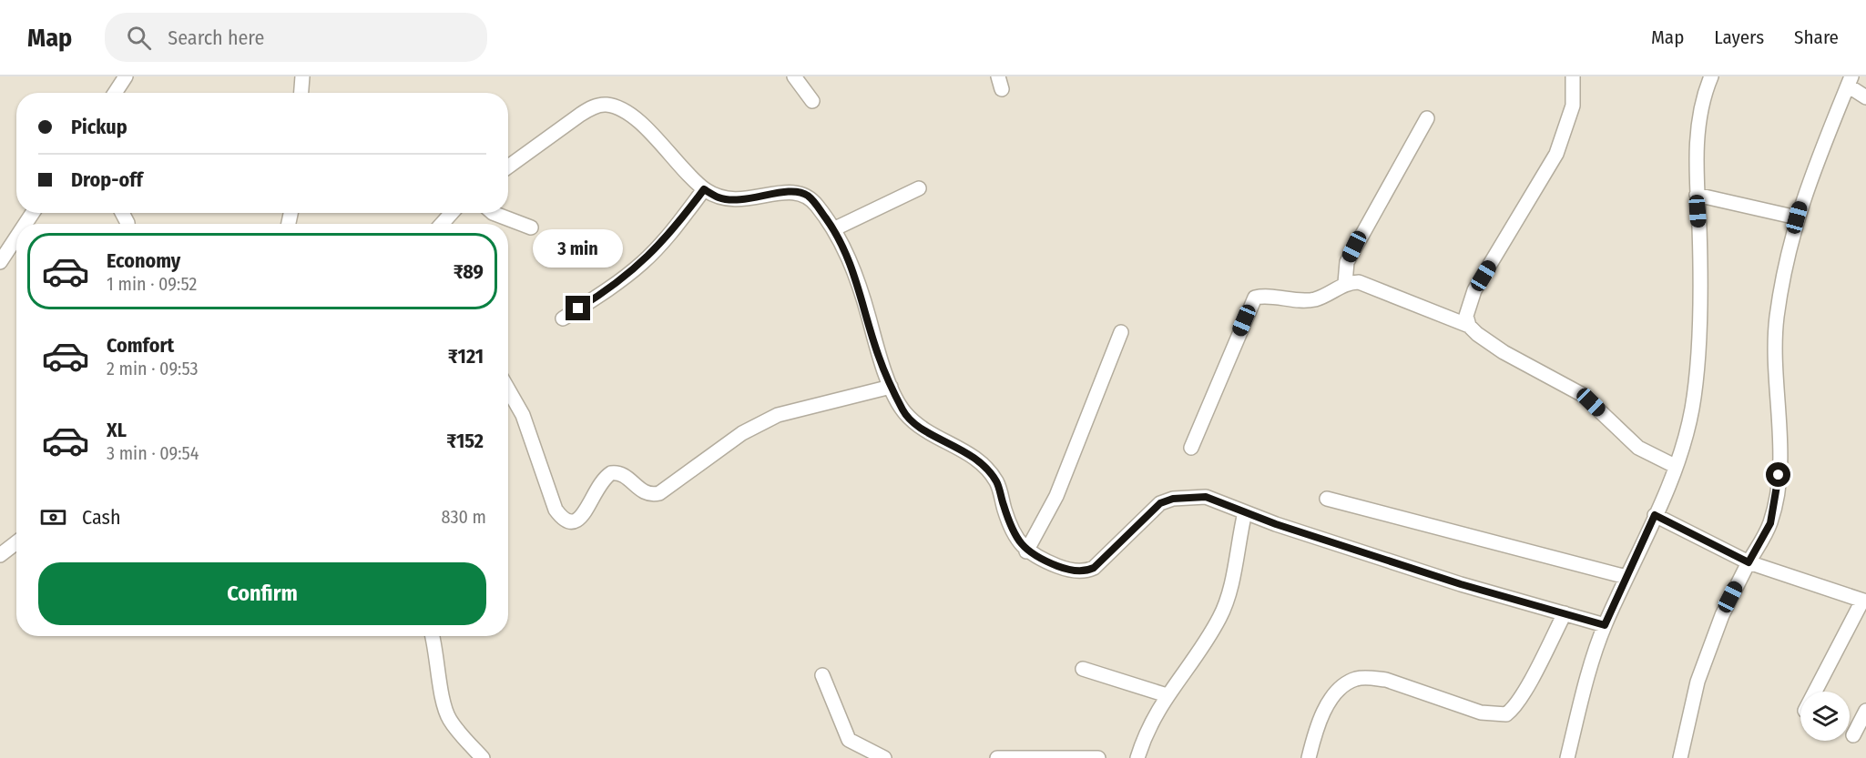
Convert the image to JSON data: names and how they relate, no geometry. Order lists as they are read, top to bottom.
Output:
{
  "page": {
    "header": "Map",
    "search": "Search here",
    "nav": ["Map", "Layers", "Share"],
    "banner": ["Pickup", "Drop-off"],
    "bubble": "3 min",
    "list": [
      {
        "name": "Economy",
        "note": "1 min · 09:52",
        "value": "₹89"
      },
      {
        "name": "Comfort",
        "note": "2 min · 09:53",
        "value": "₹121"
      },
      {
        "name": "XL",
        "note": "3 min · 09:54",
        "value": "₹152"
      }
    ],
    "pay": ["Cash", "830 m"],
    "buttons": "Confirm"
  }
}
